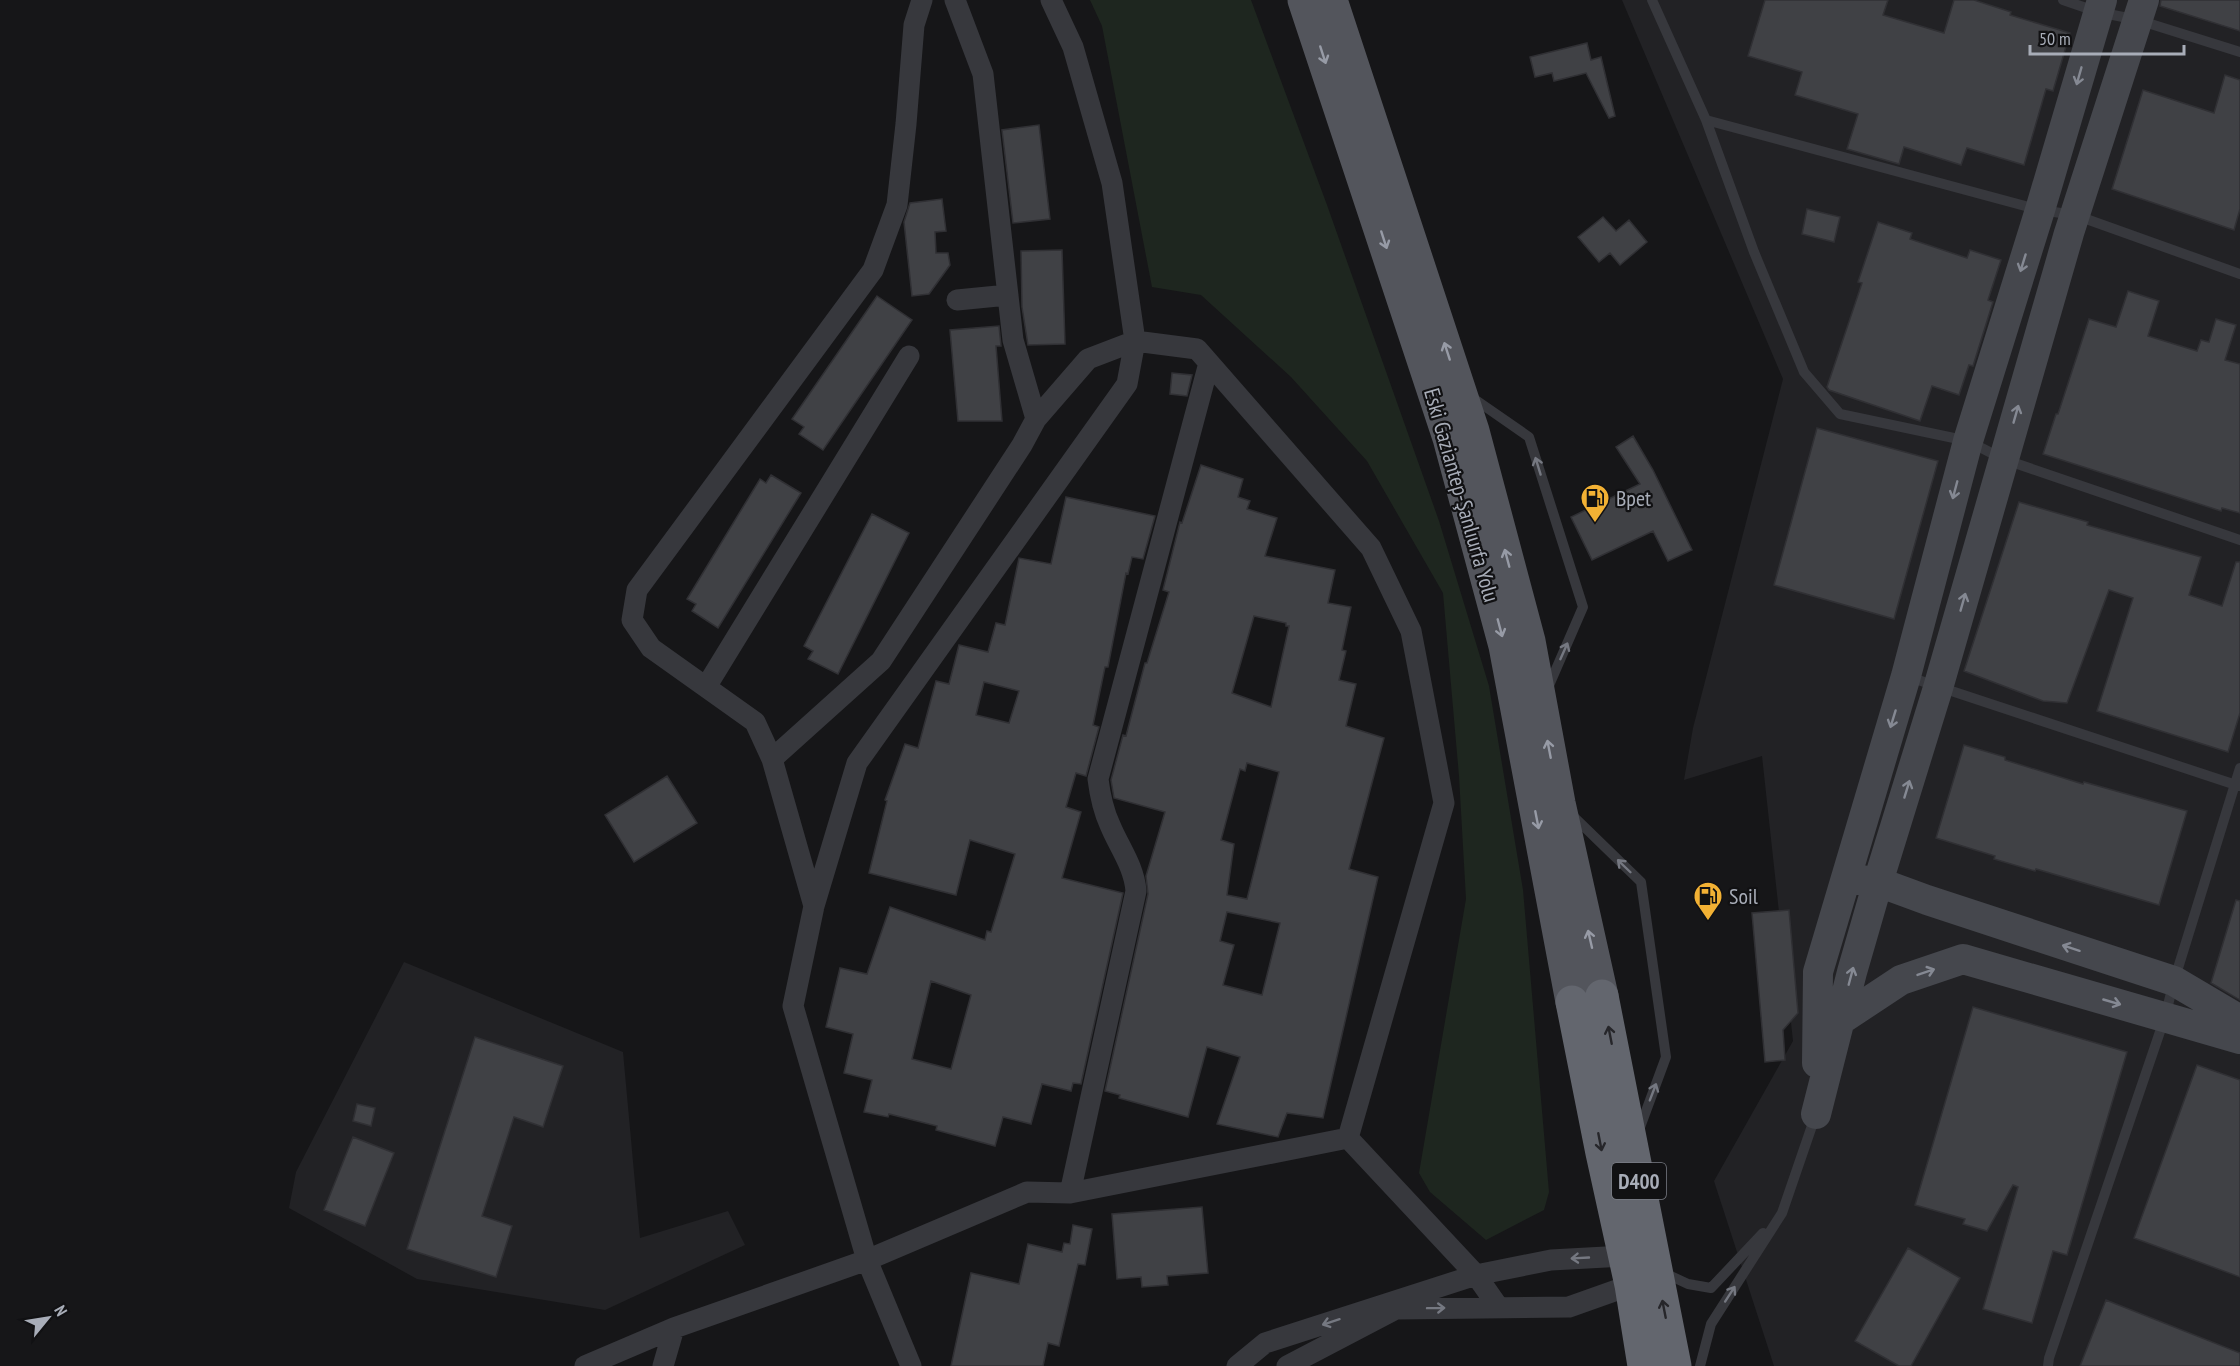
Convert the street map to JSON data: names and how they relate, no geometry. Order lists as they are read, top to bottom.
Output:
{
  "streets": {
    "highway": ["D400"],
    "main road": ["Eski Gaziantep-Şanlıurfa Yolu"]
  },
  "crossings": [
    ["Eski Gaziantep-Şanlıurfa Yolu", "D400"]
  ],
  "places": {
    "fuel station": ["Bpet", "Soil"]
  },
  "scale_bar": "50 m",
  "north": "top right"
}
